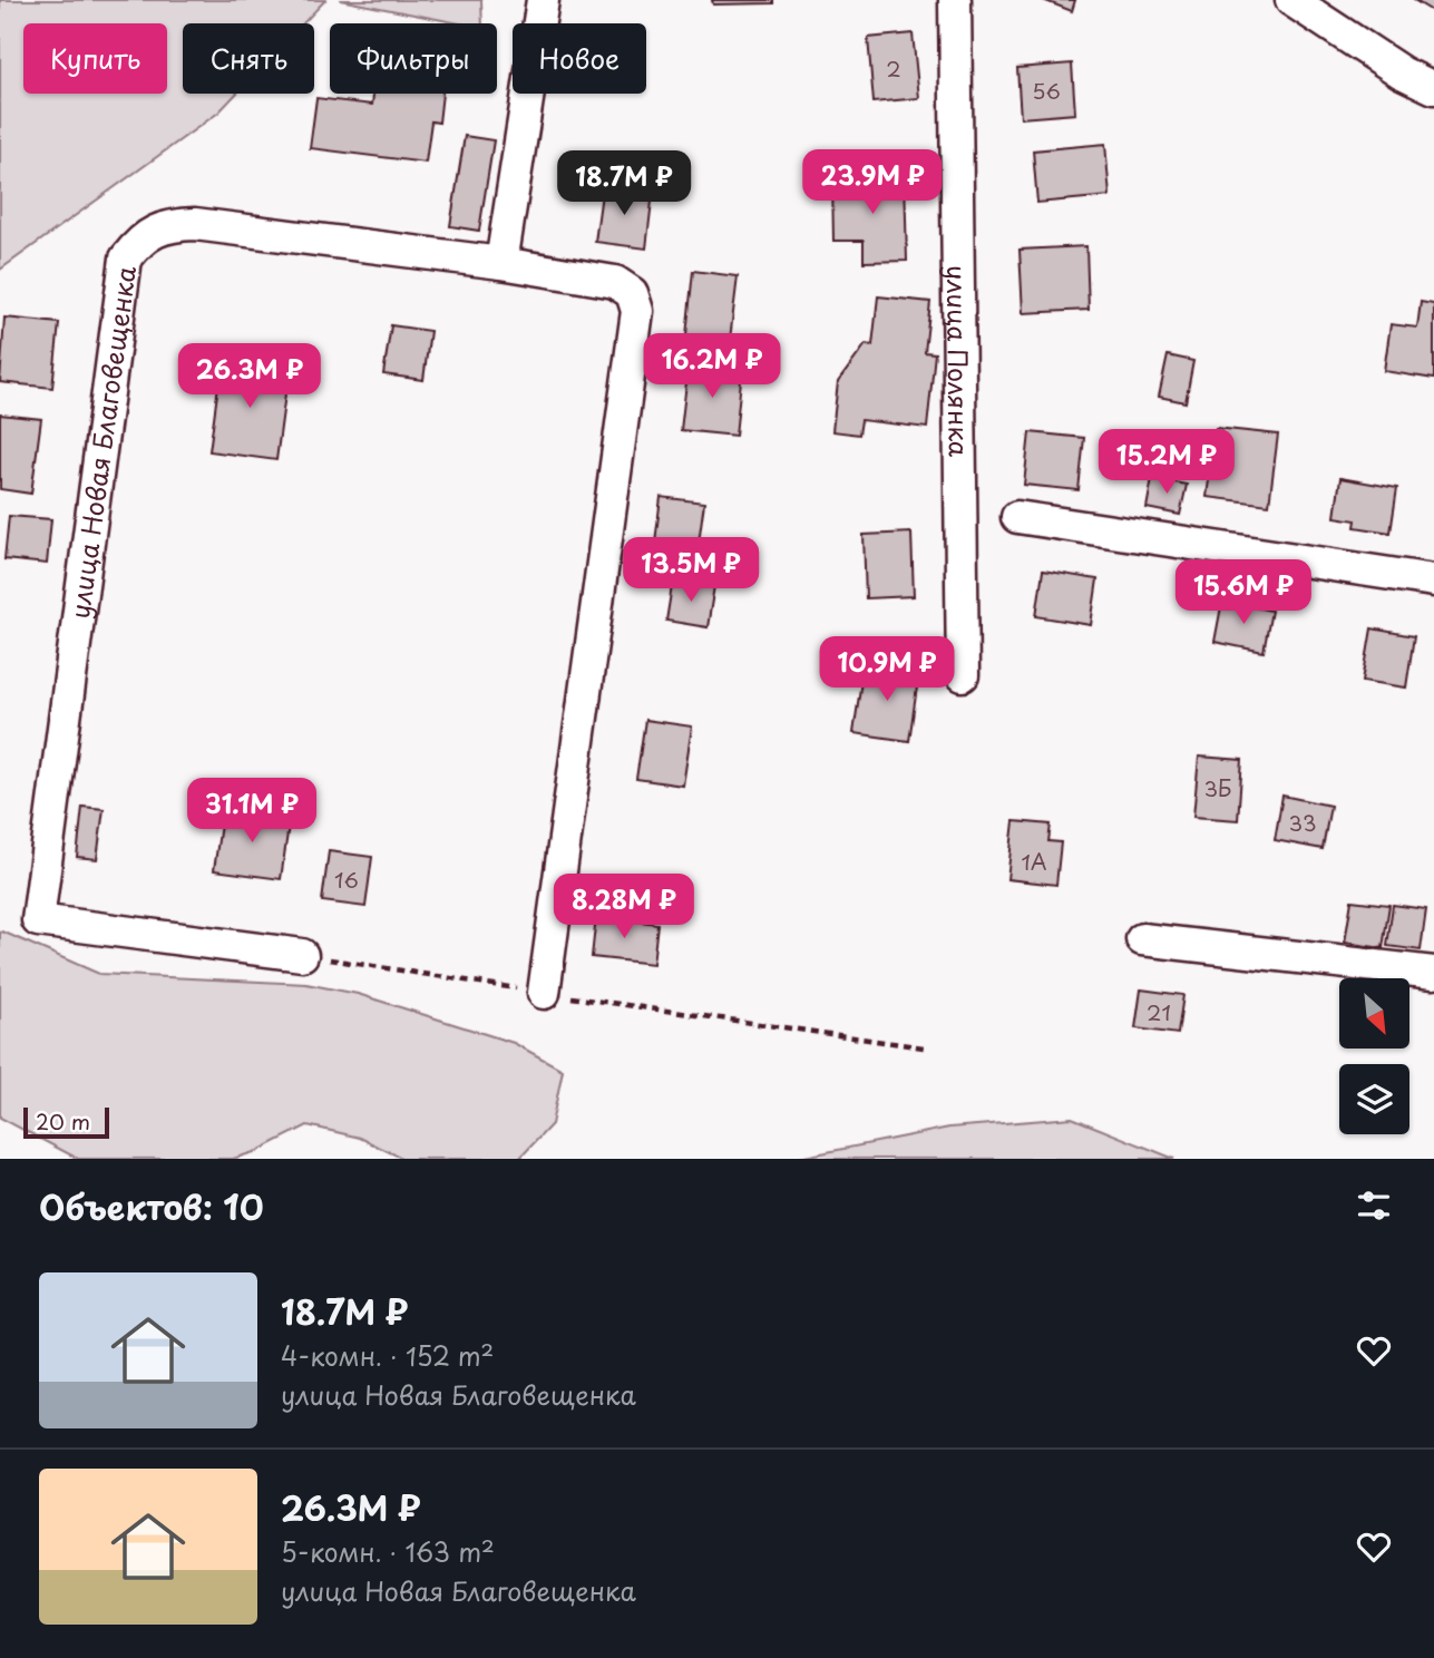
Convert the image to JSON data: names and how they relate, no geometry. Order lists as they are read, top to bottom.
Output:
{
  "streets": {
    "street": ["улица Полянка", "улица Новая Благовещенка"]
  },
  "house_numbers": [
    "2",
    "56",
    "3Б",
    "33",
    "1А",
    "16",
    "21"
  ],
  "scale_bar": "20 m",
  "north": "bottom right",
  "page": {
    "chip": [
      "Купить",
      "Снять",
      "Фильтры",
      "Новое"
    ],
    "price": [
      "23.9M ₽",
      "18.7M ₽",
      "16.2M ₽",
      "26.3M ₽",
      "15.2M ₽",
      "13.5M ₽",
      "15.6M ₽",
      "10.9M ₽",
      "31.1M ₽",
      "8.28M ₽"
    ],
    "scale": "20 m",
    "heading": "Объектов: 10",
    "list": [
      {
        "name": "18.7M ₽",
        "note": "4-комн. · 152 m² · улица Новая Благовещенка"
      },
      {
        "name": "26.3M ₽",
        "note": "5-комн. · 163 m² · улица Новая Благовещенка"
      }
    ]
  }
}
